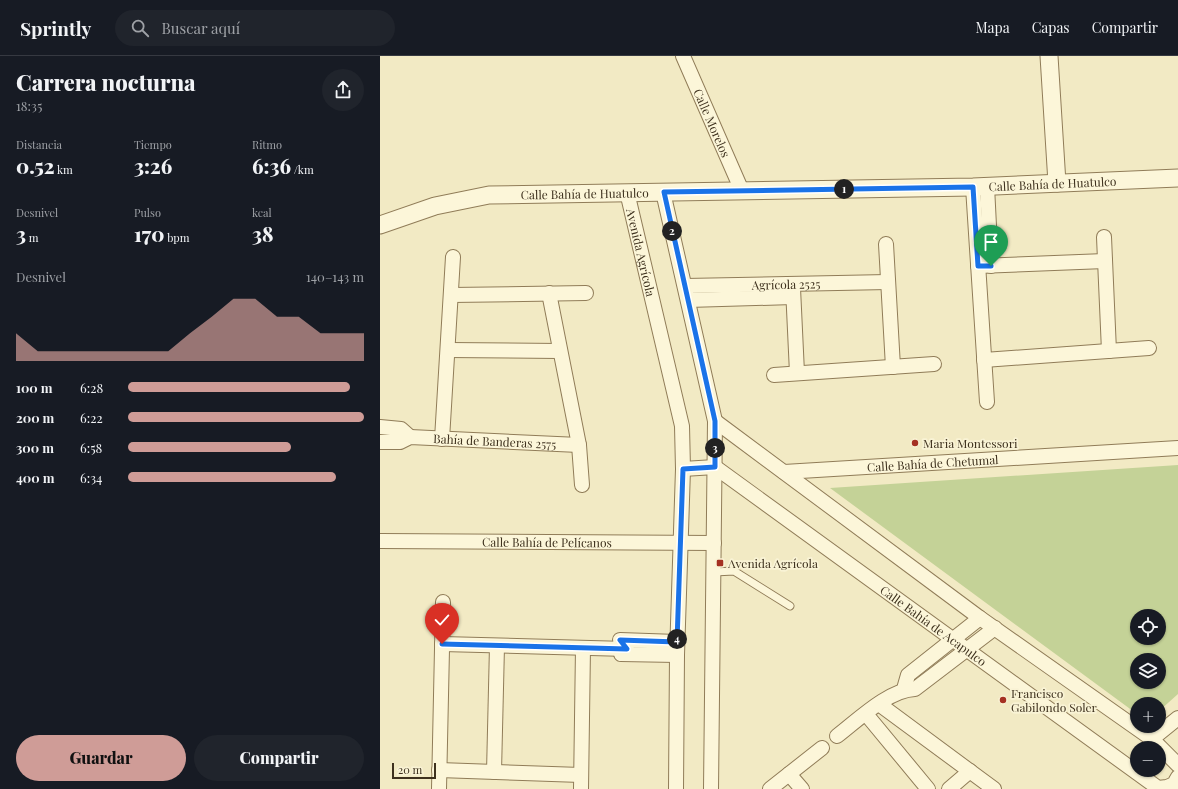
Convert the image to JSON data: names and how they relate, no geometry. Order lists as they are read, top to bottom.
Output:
{
  "streets": {
    "street": [
      "Calle Morelos",
      "Calle Bahía de Huatulco",
      "Avenida Agrícola",
      "Agrícola 2525",
      "Bahía de Banderas 2575",
      "Calle Bahía de Chetumal",
      "Calle Bahía de Pelícanos",
      "Calle Bahía de Acapulco"
    ]
  },
  "crossings": [
    ["Calle Morelos", "Calle Bahía de Huatulco"],
    ["Calle Bahía de Huatulco", "Avenida Agrícola"],
    ["Avenida Agrícola", "Calle Bahía de Pelícanos"]
  ],
  "places": {
    "other": ["Maria Montessori", "Francisco Gabilondo Soler"],
    "transit": ["Avenida Agrícola"]
  },
  "scale_bar": "20 m",
  "page": {
    "header": "Sprintly",
    "search": "Buscar aquí",
    "nav": ["Mapa", "Capas", "Compartir"],
    "heading": ["Carrera nocturna", "18:35"],
    "stats": [
      ["Distancia", "0.52 km"],
      ["Tiempo", "3:26"],
      ["Ritmo", "6:36 /km"],
      ["Desnivel", "3 m"],
      ["Pulso", "170 bpm"],
      ["kcal", "38"]
    ],
    "pins": [
      "1",
      "2",
      "3",
      "4"
    ],
    "chart": ["Desnivel", "140–143 m"],
    "list": [
      {
        "name": "100 m",
        "note": "6:28"
      },
      {
        "name": "200 m",
        "note": "6:22"
      },
      {
        "name": "300 m",
        "note": "6:58"
      },
      {
        "name": "400 m",
        "note": "6:34"
      }
    ],
    "map_buttons": ["+", "−"],
    "buttons": ["Guardar", "Compartir"],
    "scale": "20 m"
  }
}
